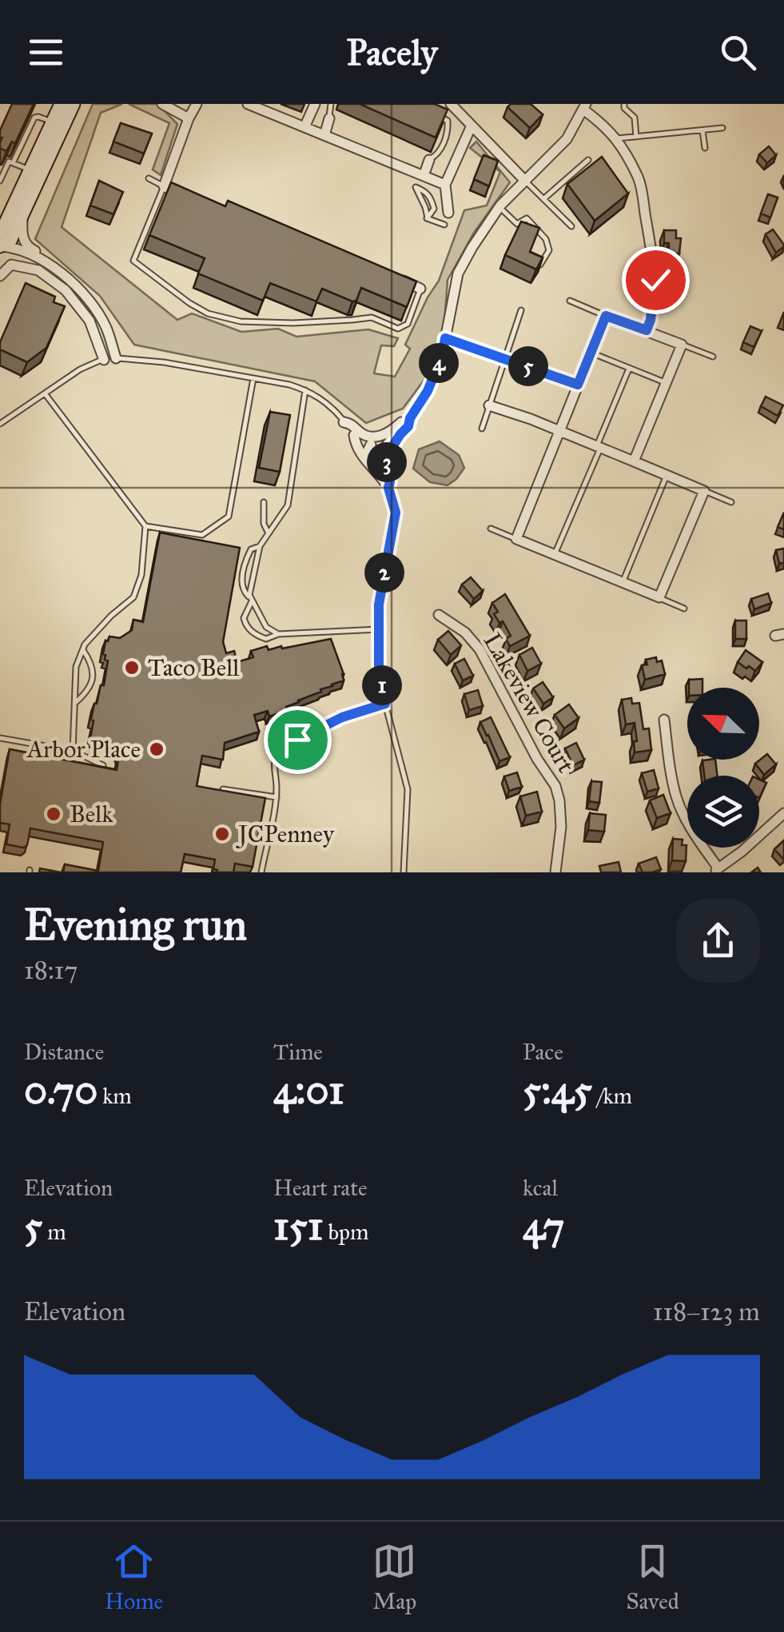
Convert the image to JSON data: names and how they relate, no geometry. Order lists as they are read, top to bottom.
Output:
{
  "streets": {
    "street": ["Lakeview Court"]
  },
  "places": [
    "Taco Bell",
    "Arbor Place",
    "Belk",
    "JCPenney"
  ],
  "north": "top left",
  "page": {
    "header": "Pacely",
    "pins": [
      "4",
      "5",
      "3",
      "2",
      "1"
    ],
    "heading": ["Evening run", "18:17"],
    "stats": [
      ["Distance", "0.70 km"],
      ["Time", "4:01"],
      ["Pace", "5:45 /km"],
      ["Elevation", "5 m"],
      ["Heart rate", "151 bpm"],
      ["kcal", "47"]
    ],
    "chart": ["Elevation", "118–123 m"],
    "tabs": ["Home", "Map", "Saved"]
  }
}
